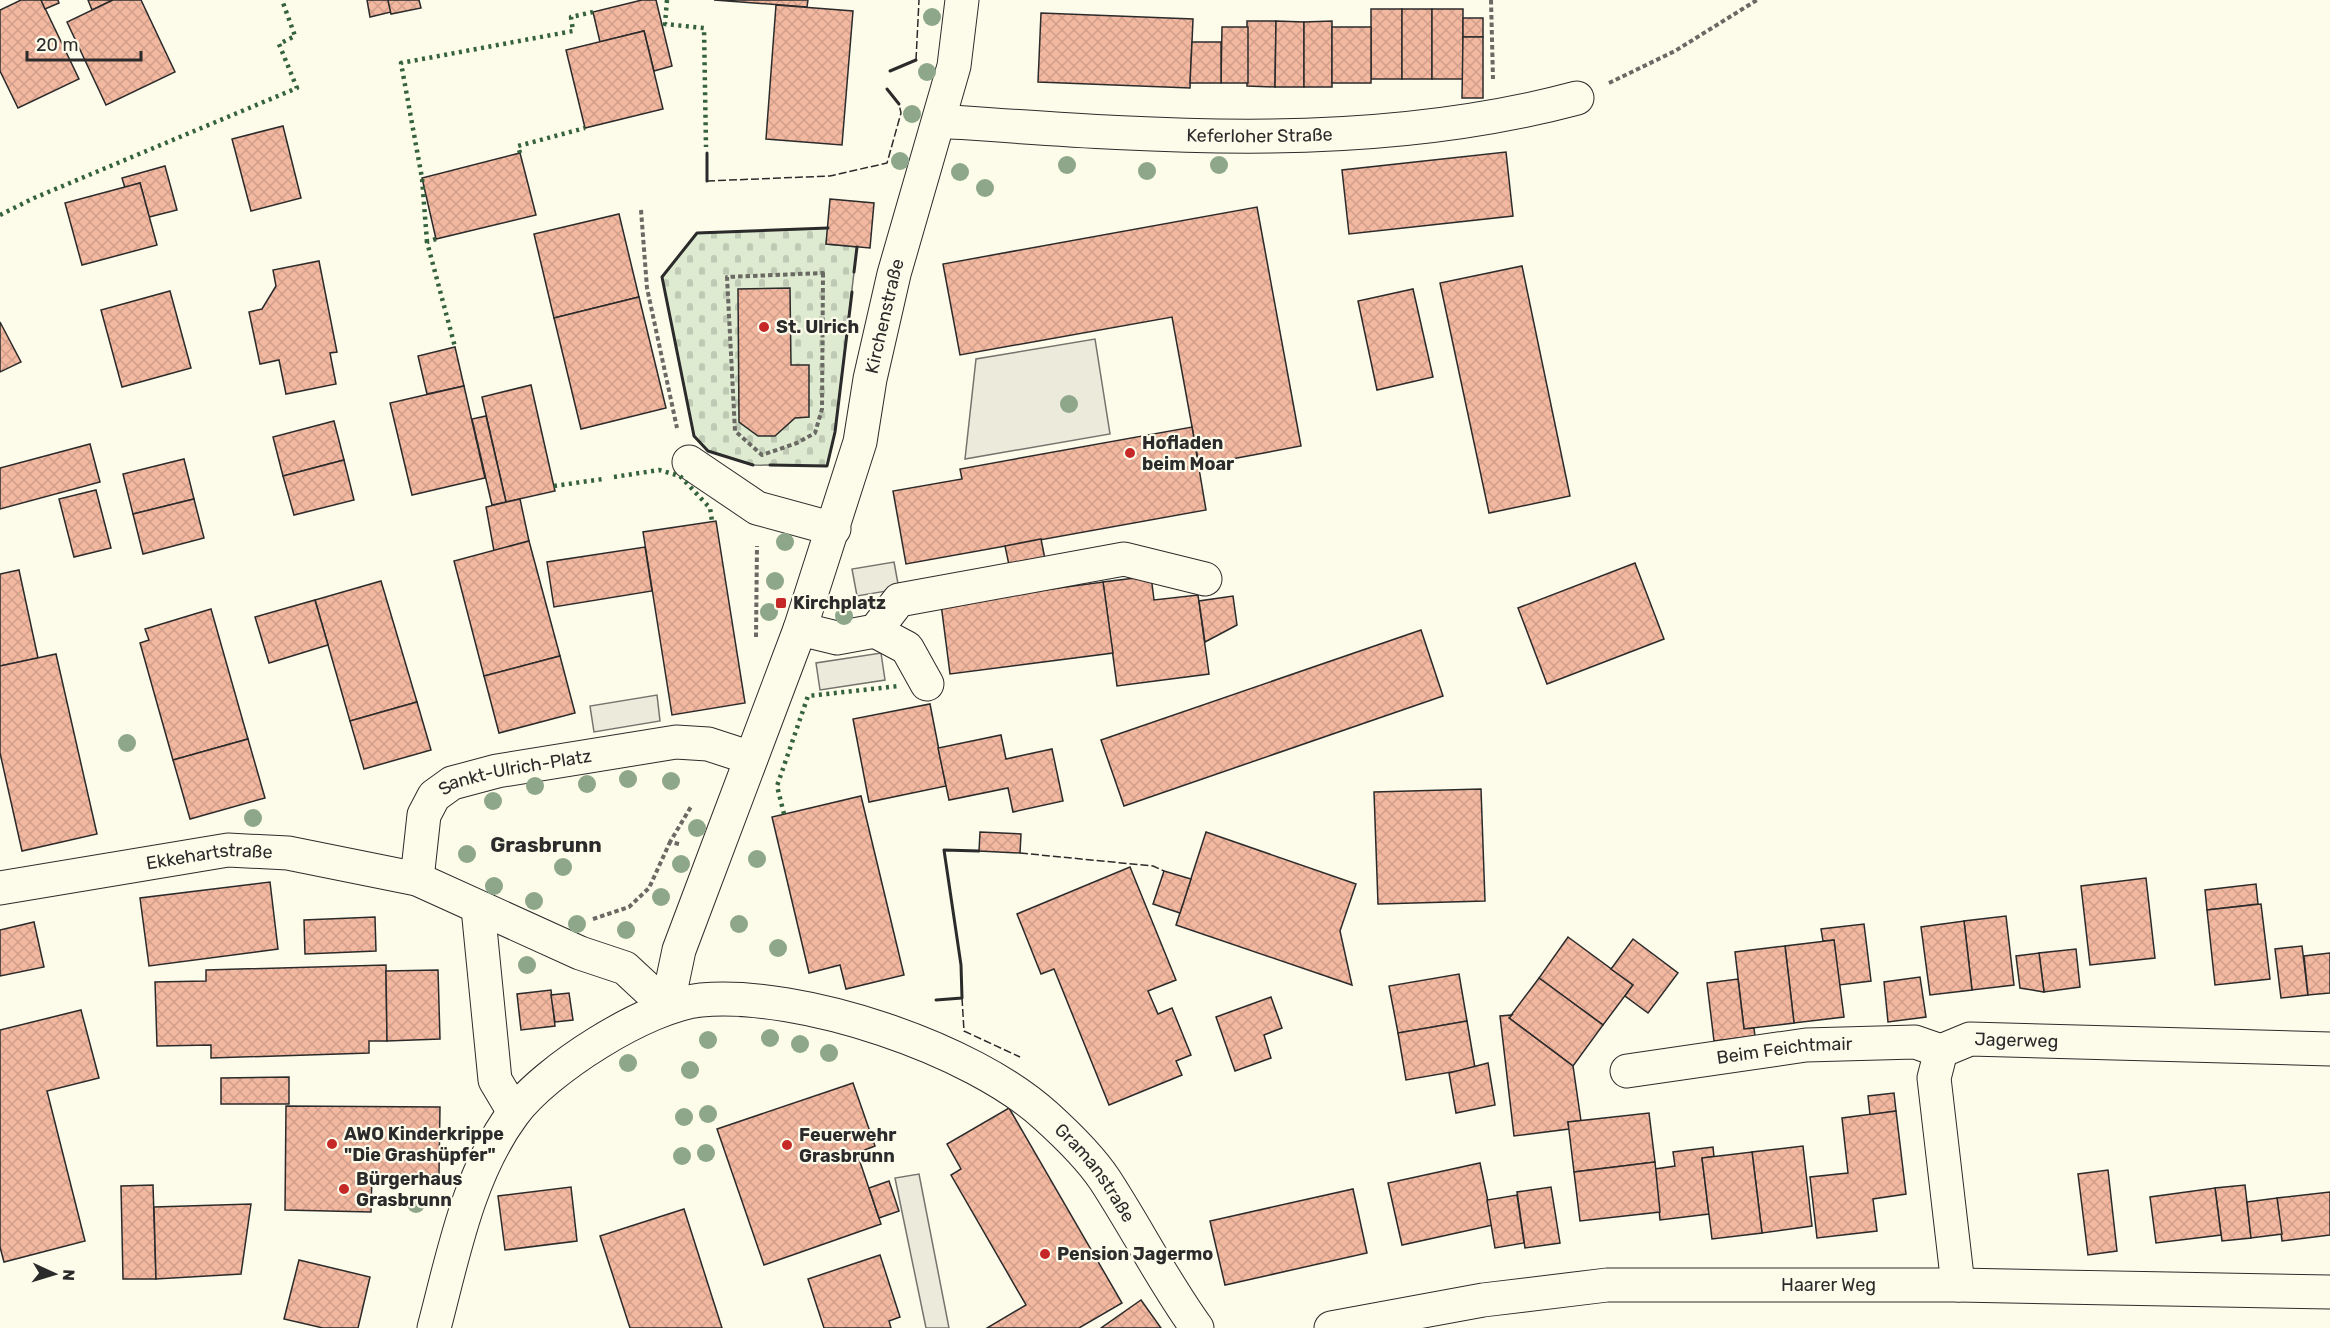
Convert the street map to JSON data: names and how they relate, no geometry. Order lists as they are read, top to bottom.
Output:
{
  "streets": {
    "street": [
      "Keferloher Straße",
      "Kirchenstraße",
      "Sankt-Ulrich-Platz",
      "Ekkehartstraße",
      "Jagerweg",
      "Beim Feichtmair",
      "Gramanstraße",
      "Haarer Weg"
    ]
  },
  "crossings": [
    ["Keferloher Straße", "Kirchenstraße"],
    ["Sankt-Ulrich-Platz", "Ekkehartstraße"],
    ["Jagerweg", "Beim Feichtmair"]
  ],
  "districts": ["Grasbrunn"],
  "places": {
    "other": [
      "St. Ulrich",
      "Hofladen beim Moar",
      "AWO Kinderkrippe \"Die Grashüpfer\"",
      "Feuerwehr Grasbrunn",
      "Bürgerhaus Grasbrunn",
      "Pension Jagermo"
    ],
    "transit": ["Kirchplatz"]
  },
  "scale_bar": "20 m",
  "north": "right"
}
